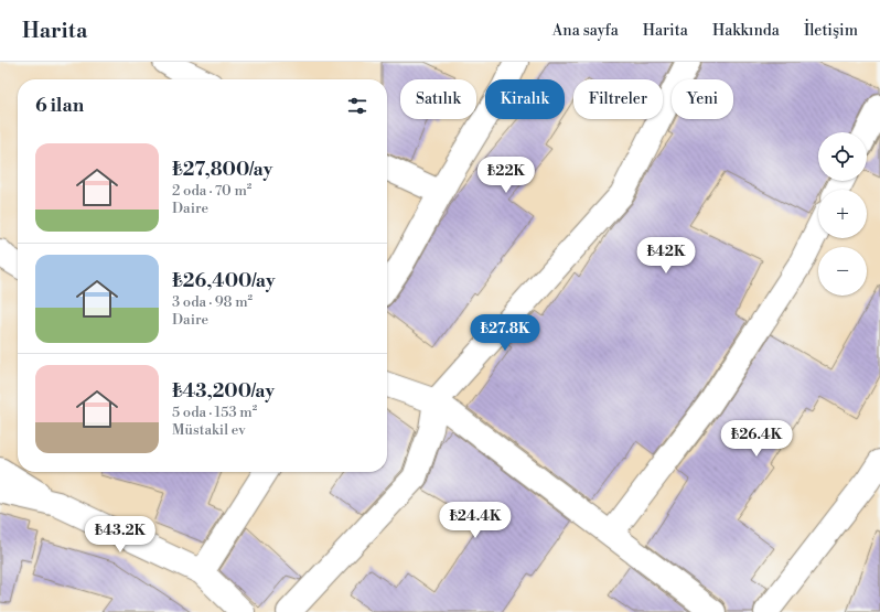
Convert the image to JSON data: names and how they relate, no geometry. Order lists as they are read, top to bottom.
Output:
{
  "page": {
    "header": "Harita",
    "nav": [
      "Ana sayfa",
      "Harita",
      "Hakkında",
      "İletişim"
    ],
    "chip": [
      "Satılık",
      "Kiralık",
      "Filtreler",
      "Yeni"
    ],
    "heading": "6 ilan",
    "map_buttons": ["+", "−"],
    "list": [
      {
        "name": "₺27,800/ay",
        "note": "2 oda · 70 m² · Daire"
      },
      {
        "name": "₺26,400/ay",
        "note": "3 oda · 98 m² · Daire"
      },
      {
        "name": "₺43,200/ay",
        "note": "5 oda · 153 m² · Müstakil ev"
      }
    ],
    "price": [
      "₺22K",
      "₺42K",
      "₺27.8K",
      "₺26.4K",
      "₺24.4K",
      "₺43.2K"
    ]
  }
}
